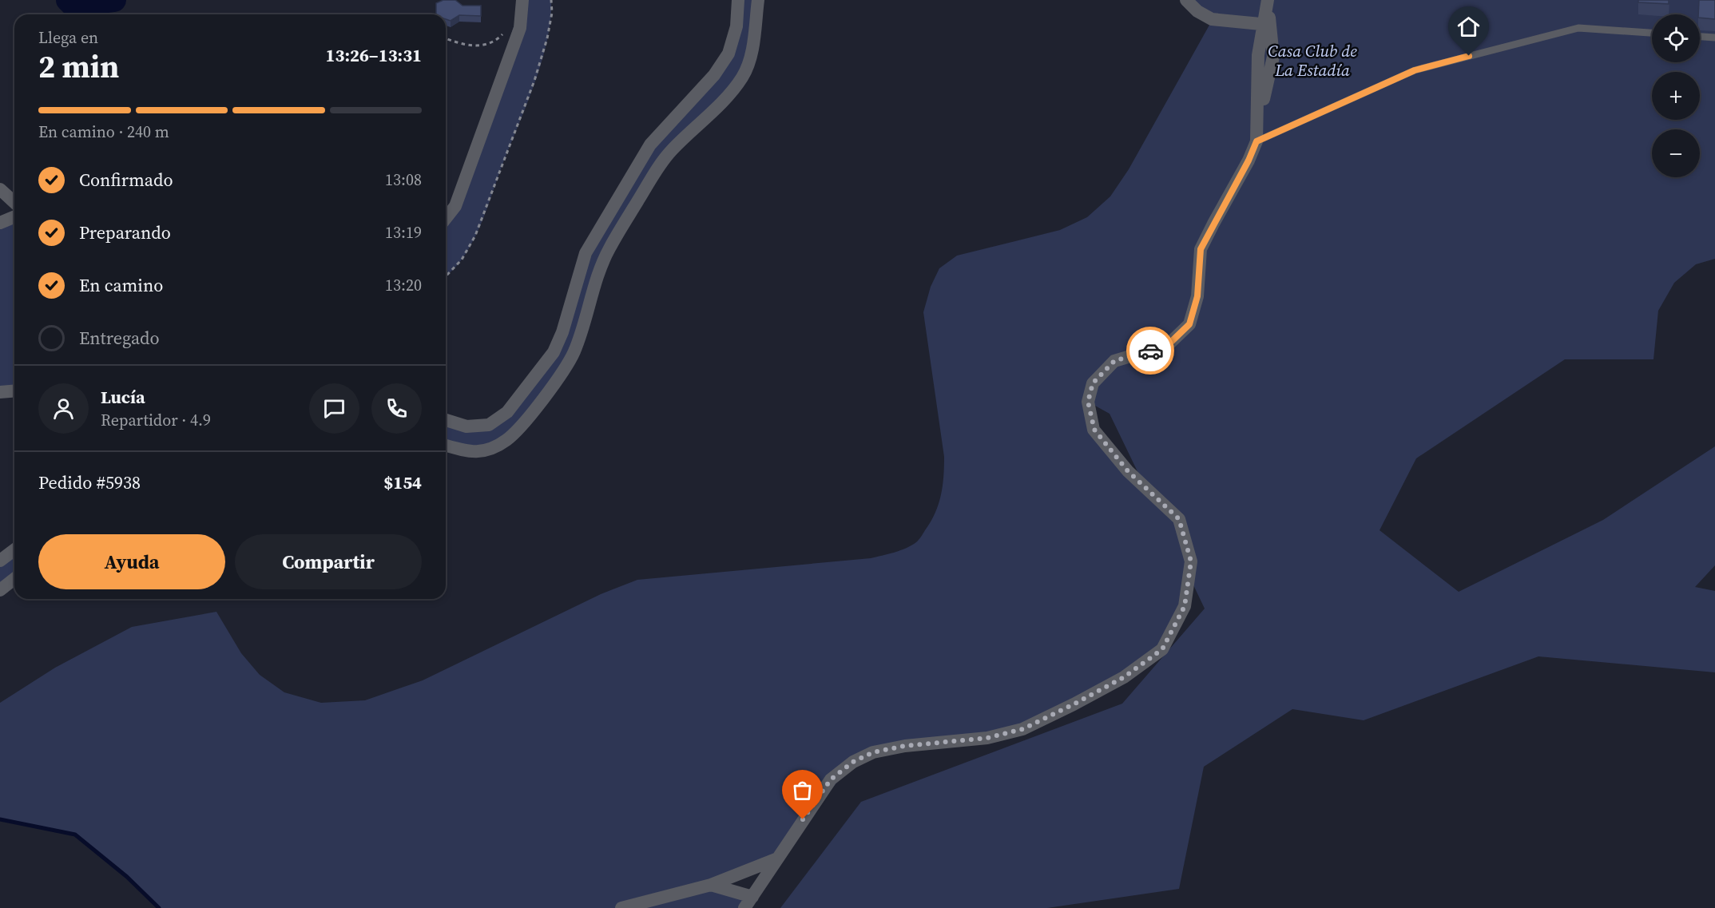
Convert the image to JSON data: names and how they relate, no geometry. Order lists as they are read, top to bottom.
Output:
{
  "parks": ["Casa Club de La Estadía"],
  "page": {
    "map_buttons": ["+", "−"],
    "heading": ["2 min", "Llega en", "13:26–13:31"],
    "panel": [
      "Lucía",
      "Repartidor · 4.9",
      "Pedido #5938",
      "$154"
    ],
    "bar": "En camino · 240 m",
    "list": [
      ["Confirmado", "13:08"],
      ["Preparando", "13:19"],
      ["En camino", "13:20"],
      "Entregado"
    ],
    "buttons": ["Ayuda", "Compartir"]
  }
}
